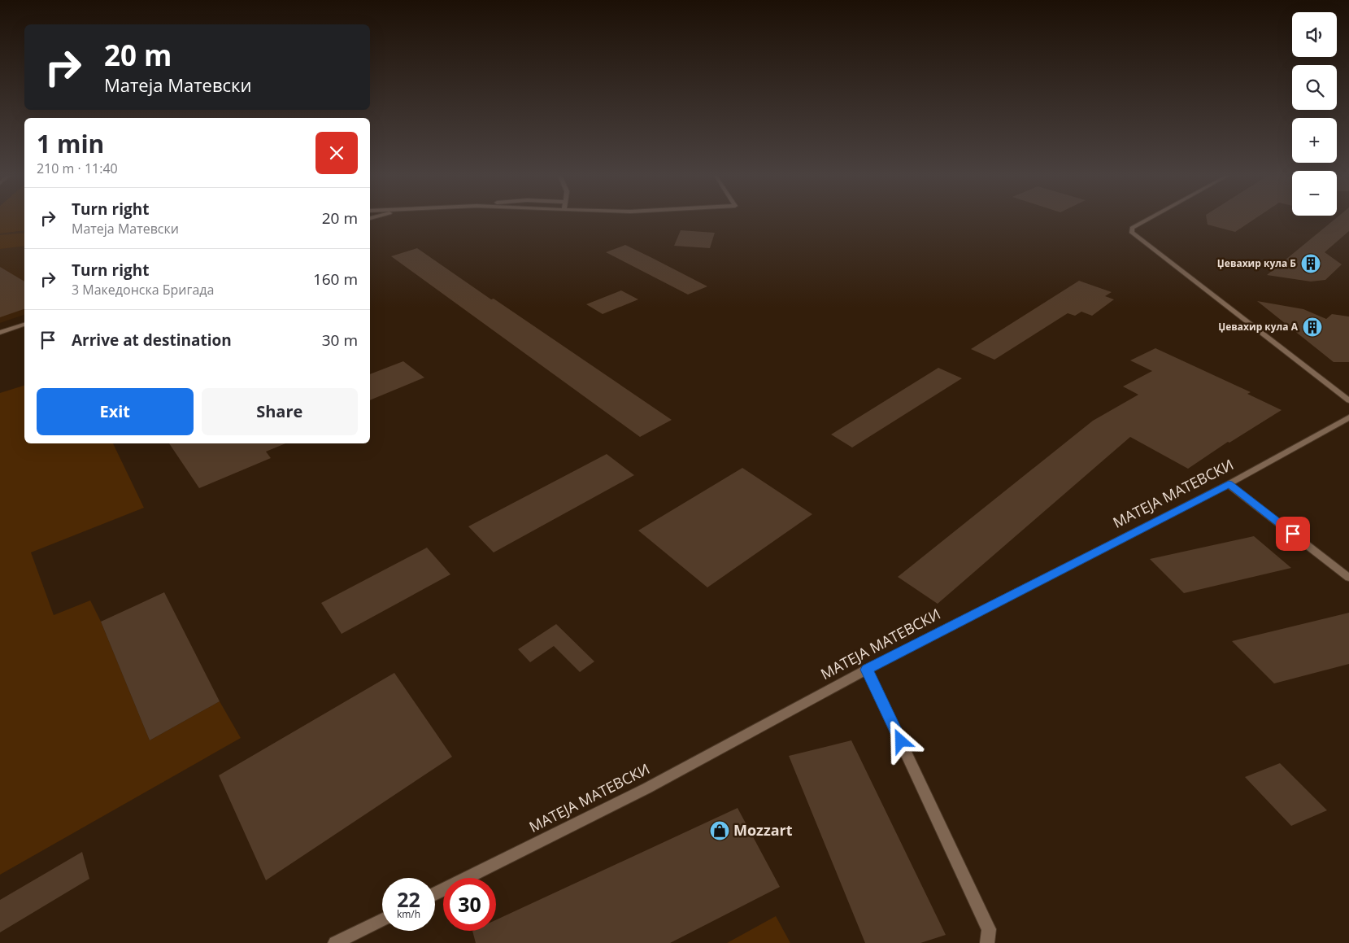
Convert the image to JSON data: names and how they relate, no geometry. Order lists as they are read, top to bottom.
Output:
{
  "streets": {
    "street": ["МАТЕЈА МАТЕВСКИ"]
  },
  "places": {
    "building": ["Џевахир кула Б", "Џевахир кула А"],
    "shop": ["Mozzart"]
  },
  "page": {
    "map_buttons": ["+", "−"],
    "turn": ["20 m", "Матеја Матевски"],
    "heading": ["1 min", "210 m · 11:40"],
    "list": [
      {
        "name": "Turn right",
        "note": "Матеја Матевски",
        "value": "20 m"
      },
      {
        "name": "Turn right",
        "note": "3 Македонска Бригада",
        "value": "160 m"
      },
      {
        "name": "Arrive at destination",
        "value": "30 m"
      }
    ],
    "buttons": ["Exit", "Share"],
    "speed": "22 km/h",
    "limit": "30"
  }
}
